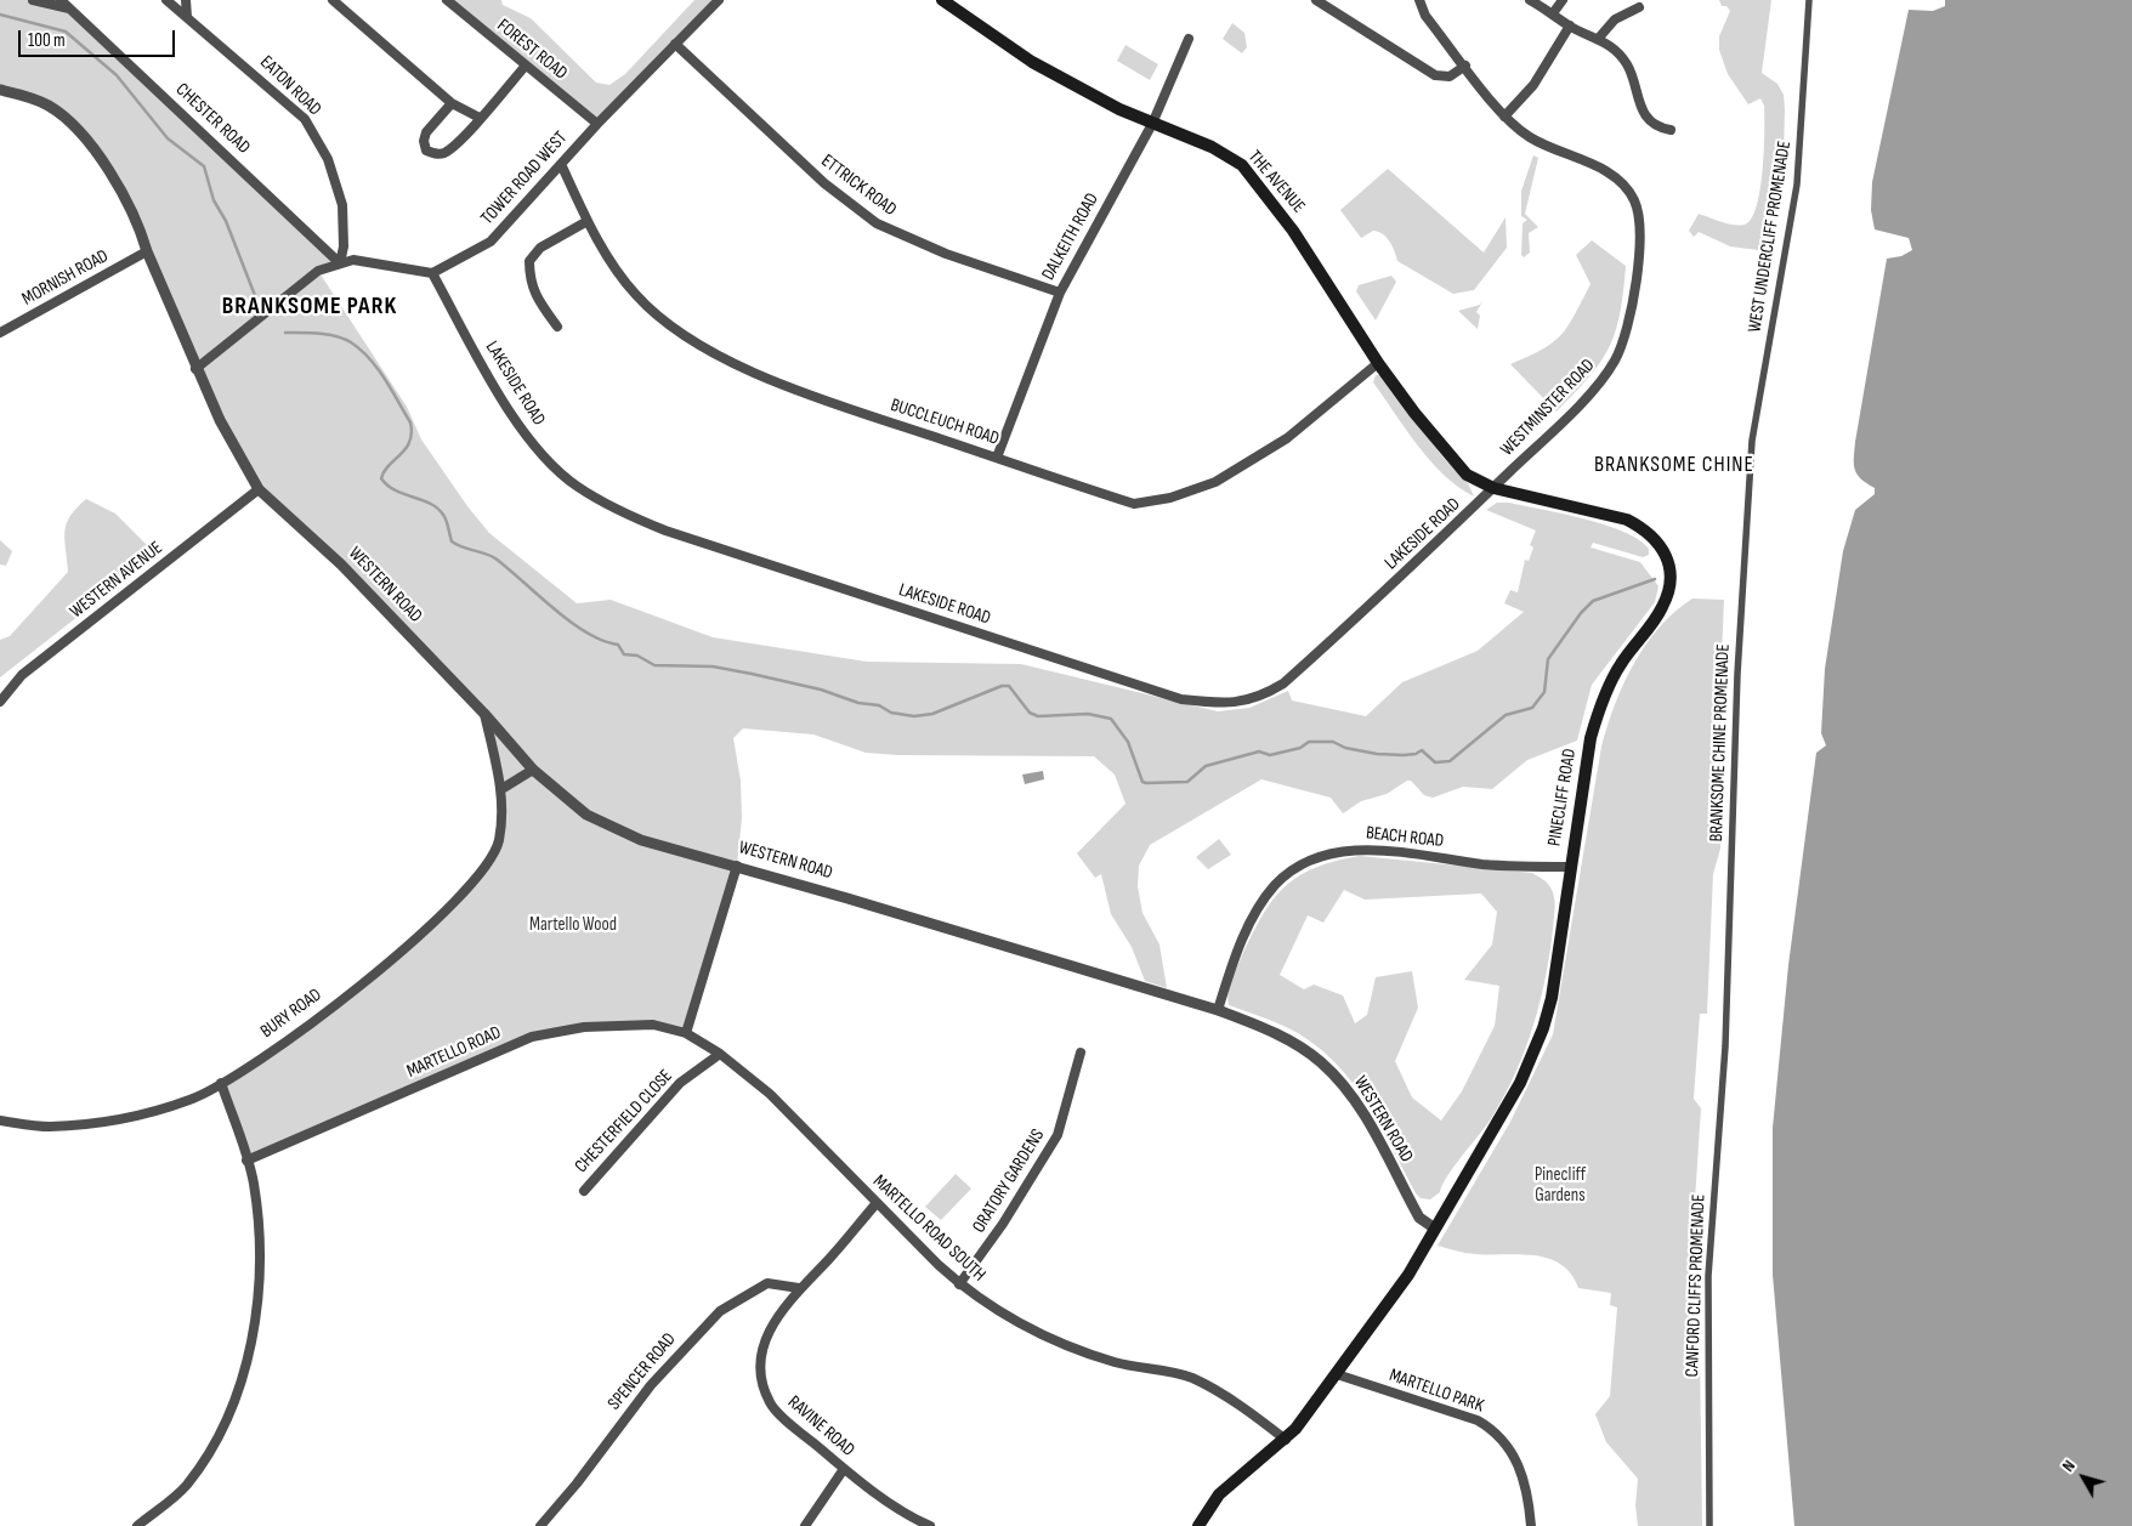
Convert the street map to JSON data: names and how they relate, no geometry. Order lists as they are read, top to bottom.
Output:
{
  "streets": {
    "main road": ["THE AVENUE", "PINECLIFF ROAD"],
    "street": [
      "FOREST ROAD",
      "EATON ROAD",
      "CHESTER ROAD",
      "TOWER ROAD WEST",
      "ETTRICK ROAD",
      "DALKEITH ROAD",
      "WEST UNDERCLIFF PROMENADE",
      "MORNISH ROAD",
      "LAKESIDE ROAD",
      "WESTMINSTER ROAD",
      "BUCCLEUCH ROAD",
      "WESTERN AVENUE",
      "WESTERN ROAD",
      "BRANKSOME CHINE PROMENADE",
      "BEACH ROAD",
      "BURY ROAD",
      "MARTELLO ROAD",
      "CHESTERFIELD CLOSE",
      "ORATORY GARDENS",
      "MARTELLO ROAD SOUTH",
      "CANFORD CLIFFS PROMENADE",
      "SPENCER ROAD",
      "MARTELLO PARK",
      "RAVINE ROAD"
    ]
  },
  "crossings": [
    ["FOREST ROAD", "TOWER ROAD WEST"],
    ["EATON ROAD", "CHESTER ROAD"],
    ["TOWER ROAD WEST", "ETTRICK ROAD"],
    ["TOWER ROAD WEST", "LAKESIDE ROAD"],
    ["TOWER ROAD WEST", "BUCCLEUCH ROAD"],
    ["THE AVENUE", "DALKEITH ROAD"],
    ["THE AVENUE", "LAKESIDE ROAD"],
    ["THE AVENUE", "WESTMINSTER ROAD"],
    ["THE AVENUE", "BUCCLEUCH ROAD"],
    ["THE AVENUE", "PINECLIFF ROAD"],
    ["ETTRICK ROAD", "DALKEITH ROAD"],
    ["DALKEITH ROAD", "BUCCLEUCH ROAD"],
    ["WEST UNDERCLIFF PROMENADE", "BRANKSOME CHINE PROMENADE"],
    ["MORNISH ROAD", "WESTERN ROAD"],
    ["LAKESIDE ROAD", "WESTMINSTER ROAD"],
    ["LAKESIDE ROAD", "PINECLIFF ROAD"],
    ["WESTMINSTER ROAD", "PINECLIFF ROAD"],
    ["WESTERN AVENUE", "WESTERN ROAD"],
    ["WESTERN ROAD", "PINECLIFF ROAD"],
    ["WESTERN ROAD", "BEACH ROAD"],
    ["WESTERN ROAD", "BURY ROAD"],
    ["BRANKSOME CHINE PROMENADE", "CANFORD CLIFFS PROMENADE"],
    ["PINECLIFF ROAD", "BEACH ROAD"],
    ["MARTELLO ROAD", "CHESTERFIELD CLOSE"],
    ["MARTELLO ROAD", "MARTELLO ROAD SOUTH"],
    ["ORATORY GARDENS", "MARTELLO ROAD SOUTH"],
    ["MARTELLO ROAD SOUTH", "RAVINE ROAD"],
    ["SPENCER ROAD", "RAVINE ROAD"]
  ],
  "districts": ["BRANKSOME PARK", "BRANKSOME CHINE"],
  "parks": ["Martello Wood", "Pinecliff Gardens"],
  "scale_bar": "100 m",
  "north": "top left"
}
